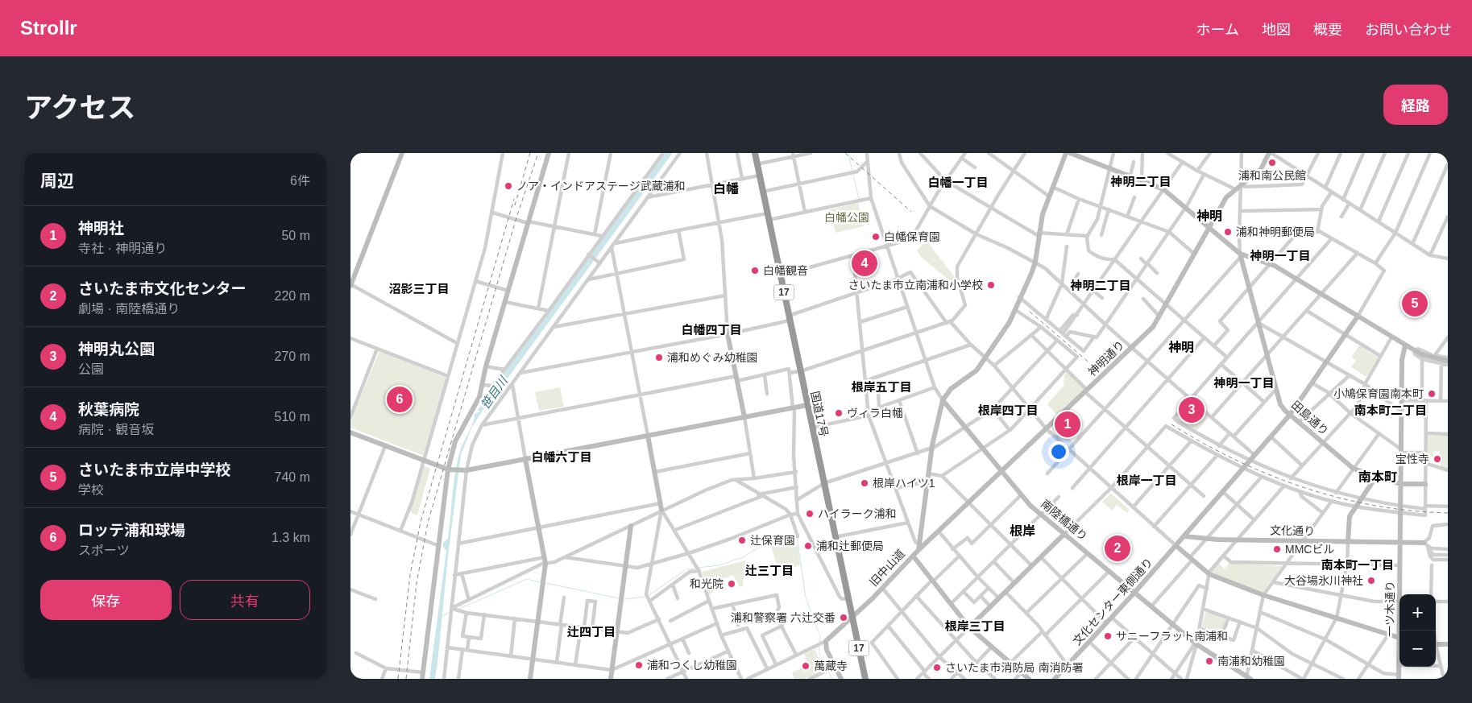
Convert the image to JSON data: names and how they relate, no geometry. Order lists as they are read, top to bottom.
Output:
{
  "streets": {
    "highway": ["17", "国道17号"],
    "street": [
      "神明通り",
      "田島通り",
      "南陸橋通り",
      "文化通り",
      "旧中山道",
      "文化センター東側通り",
      "一ツ木通り"
    ]
  },
  "crossings": [
    ["神明通り", "南陸橋通り"],
    ["神明通り", "旧中山道"],
    ["国道17号", "旧中山道"],
    ["田島通り", "文化センター東側通り"],
    ["田島通り", "一ツ木通り"],
    ["南陸橋通り", "旧中山道"],
    ["南陸橋通り", "文化センター東側通り"],
    ["文化通り", "文化センター東側通り"],
    ["文化通り", "一ツ木通り"]
  ],
  "districts": [
    "神明二丁目",
    "白幡一丁目",
    "白幡",
    "神明",
    "神明一丁目",
    "神明二丁目",
    "沼影三丁目",
    "白幡四丁目",
    "神明",
    "神明一丁目",
    "根岸五丁目",
    "根岸四丁目",
    "南本町二丁目",
    "白幡六丁目",
    "南本町",
    "根岸一丁目",
    "根岸",
    "南本町一丁目",
    "辻三丁目",
    "根岸三丁目",
    "辻四丁目"
  ],
  "water": ["笹目川"],
  "parks": ["白幡公園"],
  "places": [
    "浦和南公民館",
    "ノア・インドアステージ武蔵浦和",
    "浦和神明郵便局",
    "白幡保育園",
    "白幡観音",
    "さいたま市立南浦和小学校",
    "浦和めぐみ幼稚園",
    "小鳩保育園南本町",
    "ヴィラ白幡",
    "宝性寺",
    "根岸ハイツ1",
    "ハイラーク浦和",
    "辻保育園",
    "浦和辻郵便局",
    "MMCビル",
    "大谷場氷川神社",
    "和光院",
    "浦和警察署 六辻交番",
    "サニーフラット南浦和",
    "南浦和幼稚園",
    "浦和つくし幼稚園",
    "萬蔵寺",
    "さいたま市消防局 南消防署"
  ],
  "page": {
    "header": "Strollr",
    "nav": [
      "ホーム",
      "地図",
      "概要",
      "お問い合わせ"
    ],
    "title": "アクセス",
    "buttons": [
      "経路",
      ["保存", "共有"]
    ],
    "heading": ["周辺", "6件"],
    "list": [
      {
        "mark": "1",
        "name": "神明社",
        "note": "寺社 · 神明通り",
        "value": "50 m"
      },
      {
        "mark": "2",
        "name": "さいたま市文化センター",
        "note": "劇場 · 南陸橋通り",
        "value": "220 m"
      },
      {
        "mark": "3",
        "name": "神明丸公園",
        "note": "公園",
        "value": "270 m"
      },
      {
        "mark": "4",
        "name": "秋葉病院",
        "note": "病院 · 観音坂",
        "value": "510 m"
      },
      {
        "mark": "5",
        "name": "さいたま市立岸中学校",
        "note": "学校",
        "value": "740 m"
      },
      {
        "mark": "6",
        "name": "ロッテ浦和球場",
        "note": "スポーツ",
        "value": "1.3 km"
      }
    ],
    "pins": [
      "4",
      "5",
      "6",
      "3",
      "1",
      "2"
    ],
    "map_buttons": ["+", "−"]
  }
}
